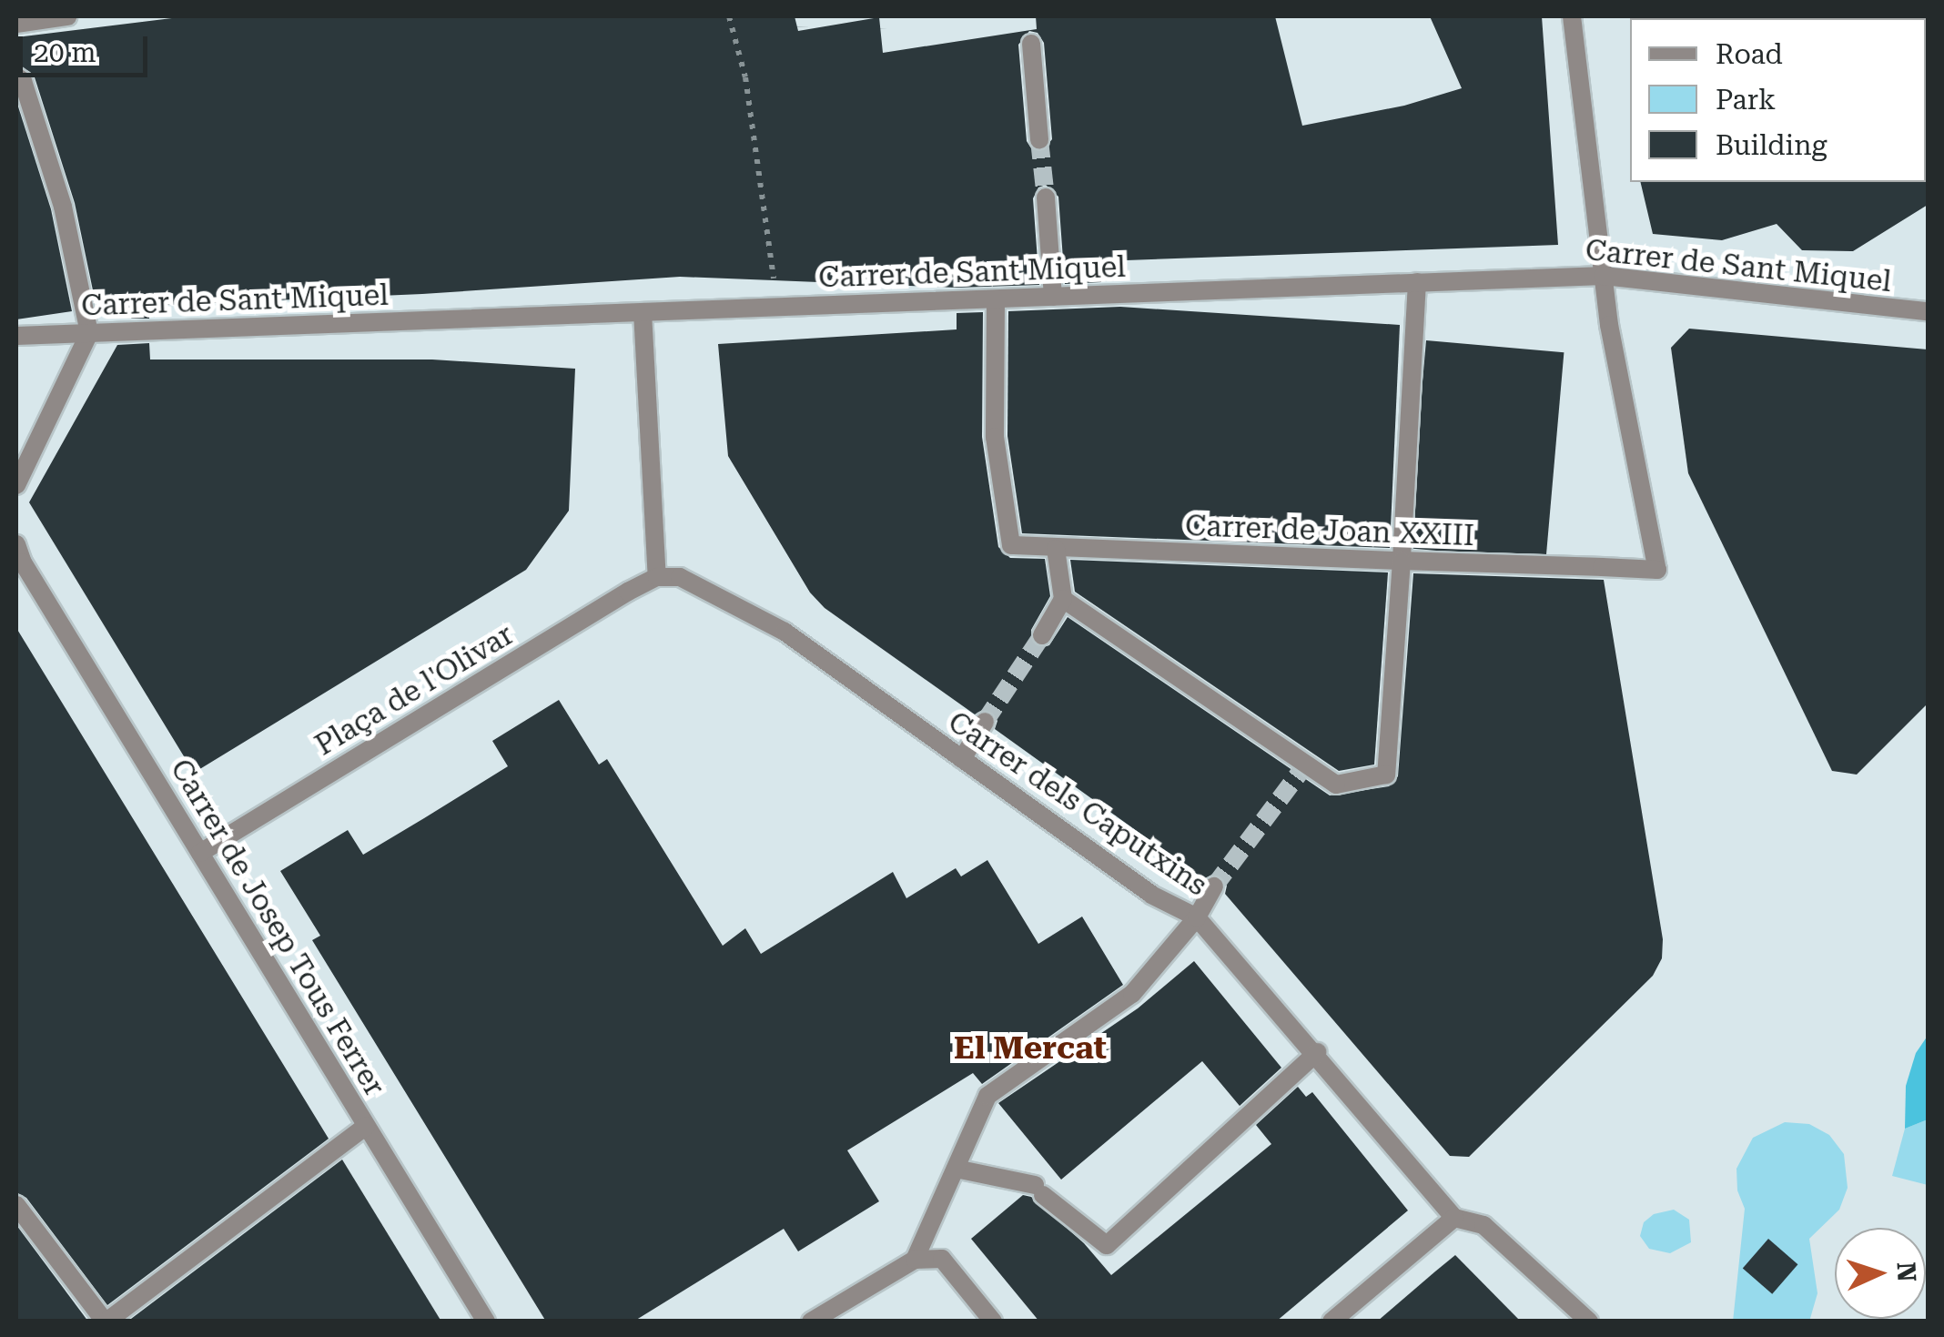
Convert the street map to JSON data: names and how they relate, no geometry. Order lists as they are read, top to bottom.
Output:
{
  "streets": {
    "street": [
      "Carrer de Sant Miquel",
      "Carrer de Joan XXIII",
      "Plaça de l'Olivar",
      "Carrer dels Caputxins",
      "Carrer de Josep Tous Ferrer"
    ]
  },
  "crossings": [
    ["Carrer de Sant Miquel", "Carrer de Joan XXIII"],
    ["Plaça de l'Olivar", "Carrer dels Caputxins"],
    ["Plaça de l'Olivar", "Carrer de Josep Tous Ferrer"]
  ],
  "districts": ["El Mercat"],
  "legend": ["Road", "Park", "Building"],
  "scale_bar": "20 m",
  "north": "right"
}
